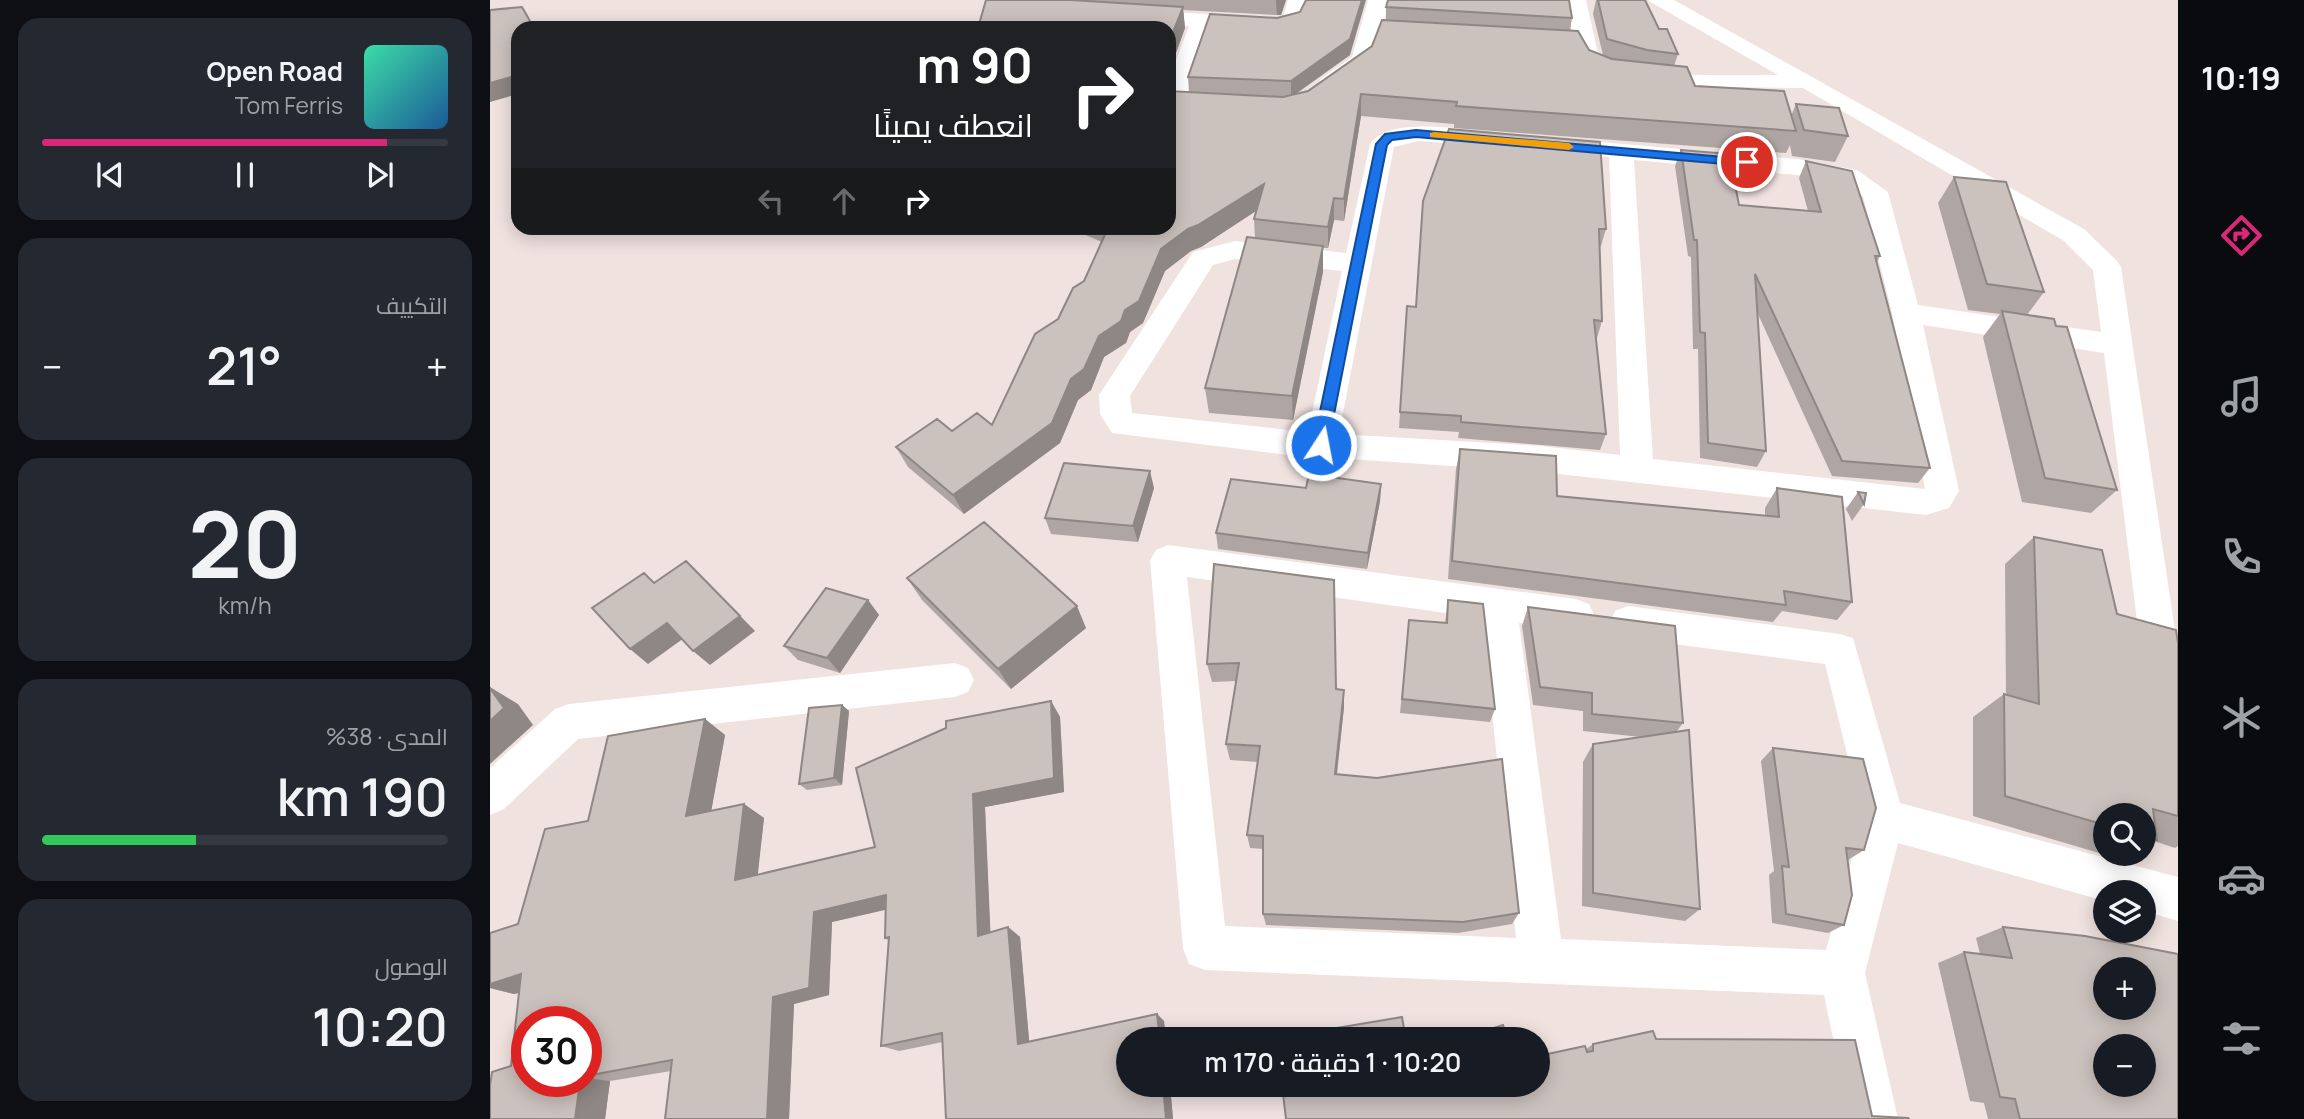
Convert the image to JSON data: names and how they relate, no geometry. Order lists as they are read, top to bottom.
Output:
{
  "page": {
    "tabs": "10:19",
    "turn": ["90 m", "انعطف يمينًا"],
    "song": ["Open Road", "Tom Ferris"],
    "tile": [
      "التكييف",
      ["20", "km/h"],
      ["المدى · 38%", "190 km"],
      ["الوصول", "10:20"]
    ],
    "heat": ["−", "21°", "+"],
    "map_buttons": ["+", "−"],
    "limit": "30",
    "trip": "10:20 · 1 دقيقة · 170 m"
  }
}
